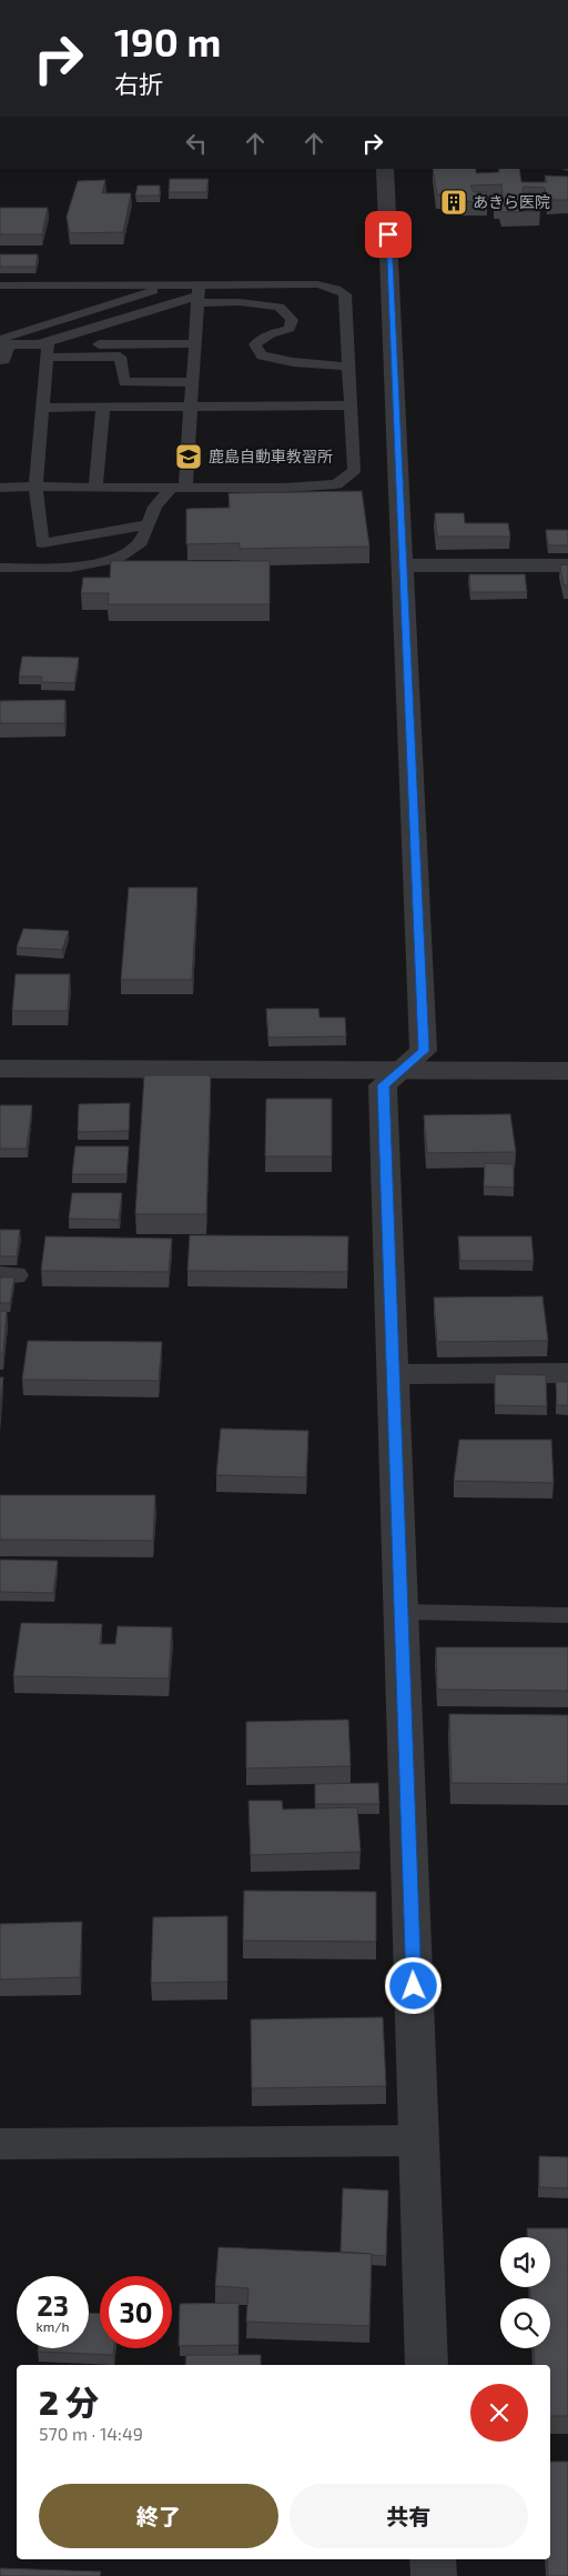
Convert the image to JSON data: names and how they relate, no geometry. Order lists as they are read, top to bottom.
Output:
{
  "places": {
    "building": ["あきら医院"],
    "school or university": ["鹿島自動車教習所"]
  },
  "page": {
    "turn": ["190 m", "右折"],
    "speed": "23 km/h",
    "limit": "30",
    "heading": ["2 分", "570 m · 14:49"],
    "buttons": ["終了", "共有"]
  }
}
